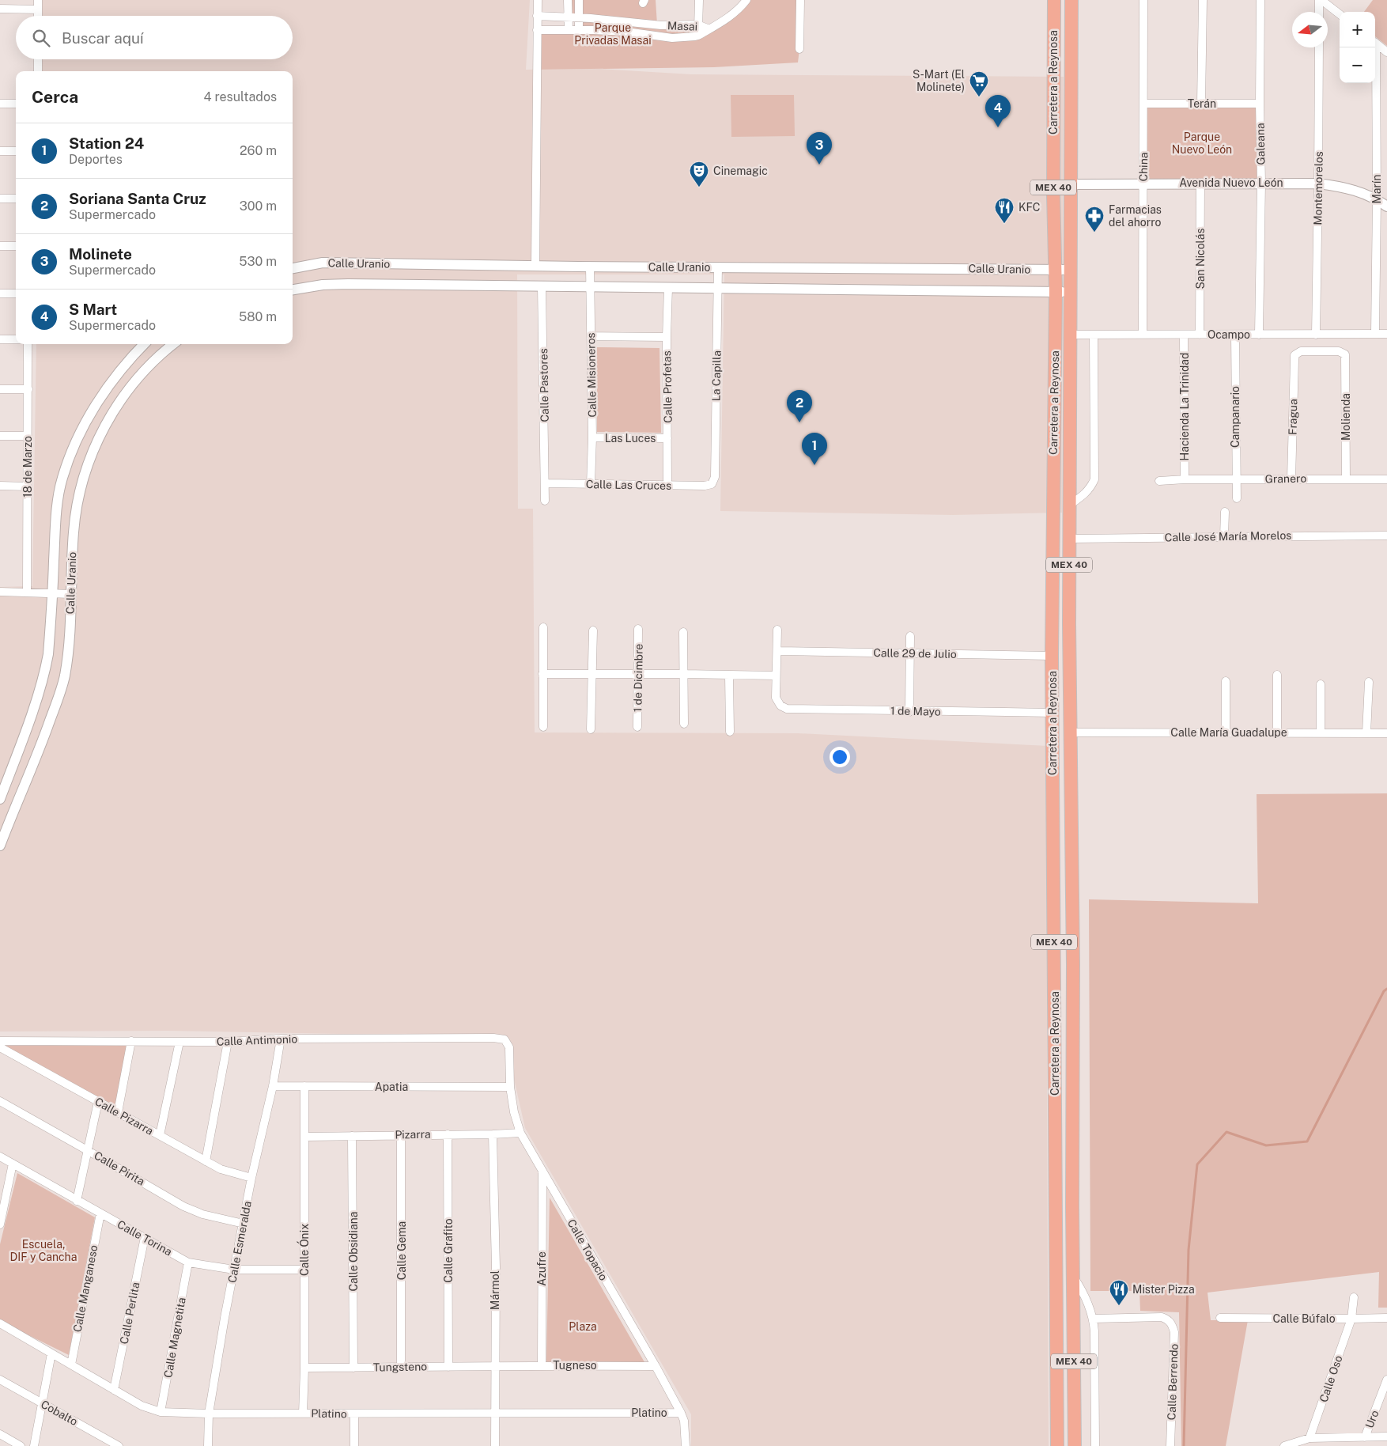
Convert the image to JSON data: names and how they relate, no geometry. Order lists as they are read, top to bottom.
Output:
{
  "streets": {
    "main road": ["Carretera a Reynosa", "MEX 40"],
    "street": [
      "Masai",
      "Terán",
      "Galeana",
      "China",
      "Avenida Nuevo León",
      "Montemorelos",
      "Marín",
      "San Nicolás",
      "Calle Uranio",
      "Ocampo",
      "Calle Misioneros",
      "La Capilla",
      "Calle Pastores",
      "Calle Profetas",
      "Hacienda La Trinidad",
      "Campanario",
      "Fragua",
      "Molienda",
      "Las Luces",
      "18 de Marzo",
      "Granero",
      "Calle Las Cruces",
      "Calle José María Morelos",
      "Calle 29 de Julio",
      "1 de Dicimbre",
      "1 de Mayo",
      "Calle María Guadalupe",
      "Calle Antimonio",
      "Apatia",
      "Calle Pizarra",
      "Pizarra",
      "Calle Pirita",
      "Calle Torina",
      "Calle Esmeralda",
      "Calle Ónix",
      "Calle Topacio",
      "Calle Gema",
      "Calle Grafito",
      "Calle Obsidiana",
      "Azufre",
      "Calle Manganeso",
      "Mármol",
      "Calle Perlita",
      "Calle Búfalo",
      "Calle Magnetita",
      "Tugneso",
      "Tungsteno",
      "Calle Oso",
      "Calle Berrendo",
      "Cobalto",
      "Platino",
      "Uro"
    ]
  },
  "crossings": [
    ["Carretera a Reynosa", "Avenida Nuevo León"],
    ["Carretera a Reynosa", "Calle Uranio"],
    ["Carretera a Reynosa", "Ocampo"],
    ["Carretera a Reynosa", "Calle José María Morelos"],
    ["Carretera a Reynosa", "Calle 29 de Julio"],
    ["Carretera a Reynosa", "1 de Mayo"],
    ["Carretera a Reynosa", "Calle María Guadalupe"],
    ["Terán", "Galeana"],
    ["Terán", "China"],
    ["Galeana", "Avenida Nuevo León"],
    ["Galeana", "Ocampo"],
    ["China", "Avenida Nuevo León"],
    ["China", "Ocampo"],
    ["Avenida Nuevo León", "Montemorelos"],
    ["Avenida Nuevo León", "Marín"],
    ["Avenida Nuevo León", "San Nicolás"],
    ["Montemorelos", "Ocampo"],
    ["Marín", "Ocampo"],
    ["San Nicolás", "Ocampo"],
    ["Calle Uranio", "Calle Misioneros"],
    ["Calle Uranio", "La Capilla"],
    ["Calle Uranio", "Calle Pastores"],
    ["Calle Uranio", "Calle Profetas"],
    ["Ocampo", "Hacienda La Trinidad"],
    ["Ocampo", "Campanario"],
    ["Calle Misioneros", "Las Luces"],
    ["Calle Misioneros", "Calle Las Cruces"],
    ["La Capilla", "Calle Las Cruces"],
    ["Calle Pastores", "Calle Las Cruces"],
    ["Calle Profetas", "Las Luces"],
    ["Calle Profetas", "Calle Las Cruces"],
    ["Hacienda La Trinidad", "Granero"],
    ["Campanario", "Granero"],
    ["Fragua", "Molienda"],
    ["Fragua", "Granero"],
    ["Molienda", "Granero"],
    ["Calle Antimonio", "Calle Esmeralda"],
    ["Calle Antimonio", "Calle Topacio"],
    ["Apatia", "Calle Esmeralda"],
    ["Apatia", "Calle Ónix"],
    ["Apatia", "Calle Topacio"],
    ["Calle Pizarra", "Calle Esmeralda"],
    ["Pizarra", "Calle Ónix"],
    ["Pizarra", "Calle Topacio"],
    ["Pizarra", "Calle Gema"],
    ["Pizarra", "Calle Grafito"],
    ["Pizarra", "Calle Obsidiana"],
    ["Pizarra", "Mármol"],
    ["Calle Pirita", "Calle Esmeralda"],
    ["Calle Torina", "Calle Esmeralda"],
    ["Calle Torina", "Calle Ónix"],
    ["Calle Torina", "Calle Manganeso"],
    ["Calle Torina", "Calle Perlita"],
    ["Calle Torina", "Calle Magnetita"],
    ["Calle Esmeralda", "Platino"],
    ["Calle Ónix", "Tungsteno"],
    ["Calle Ónix", "Platino"],
    ["Calle Topacio", "Azufre"],
    ["Calle Topacio", "Tugneso"],
    ["Calle Topacio", "Platino"],
    ["Calle Gema", "Tungsteno"],
    ["Calle Grafito", "Tungsteno"],
    ["Calle Obsidiana", "Tungsteno"],
    ["Azufre", "Tugneso"],
    ["Calle Manganeso", "Platino"],
    ["Mármol", "Tugneso"],
    ["Mármol", "Tungsteno"],
    ["Mármol", "Platino"],
    ["Calle Perlita", "Platino"],
    ["Calle Búfalo", "Calle Oso"],
    ["Calle Magnetita", "Platino"],
    ["Tugneso", "Tungsteno"]
  ],
  "parks": [
    "Parque Privadas Masai",
    "Parque Nuevo León",
    "Escuela, DIF y Cancha",
    "Plaza"
  ],
  "places": {
    "supermarket": ["S-Mart (El Molinete)"],
    "theatre": ["Cinemagic"],
    "restaurant": ["KFC", "Mister Pizza"],
    "pharmacy": ["Farmacias del ahorro"]
  },
  "north": "left",
  "page": {
    "map_buttons": ["+", "−"],
    "search": "Buscar aquí",
    "heading": ["Cerca", "4 resultados"],
    "pins": [
      "4",
      "3",
      "2",
      "1"
    ],
    "list": [
      {
        "mark": "1",
        "name": "Station 24",
        "note": "Deportes",
        "value": "260 m"
      },
      {
        "mark": "2",
        "name": "Soriana Santa Cruz",
        "note": "Supermercado",
        "value": "300 m"
      },
      {
        "mark": "3",
        "name": "Molinete",
        "note": "Supermercado",
        "value": "530 m"
      },
      {
        "mark": "4",
        "name": "S Mart",
        "note": "Supermercado",
        "value": "580 m"
      }
    ]
  }
}
